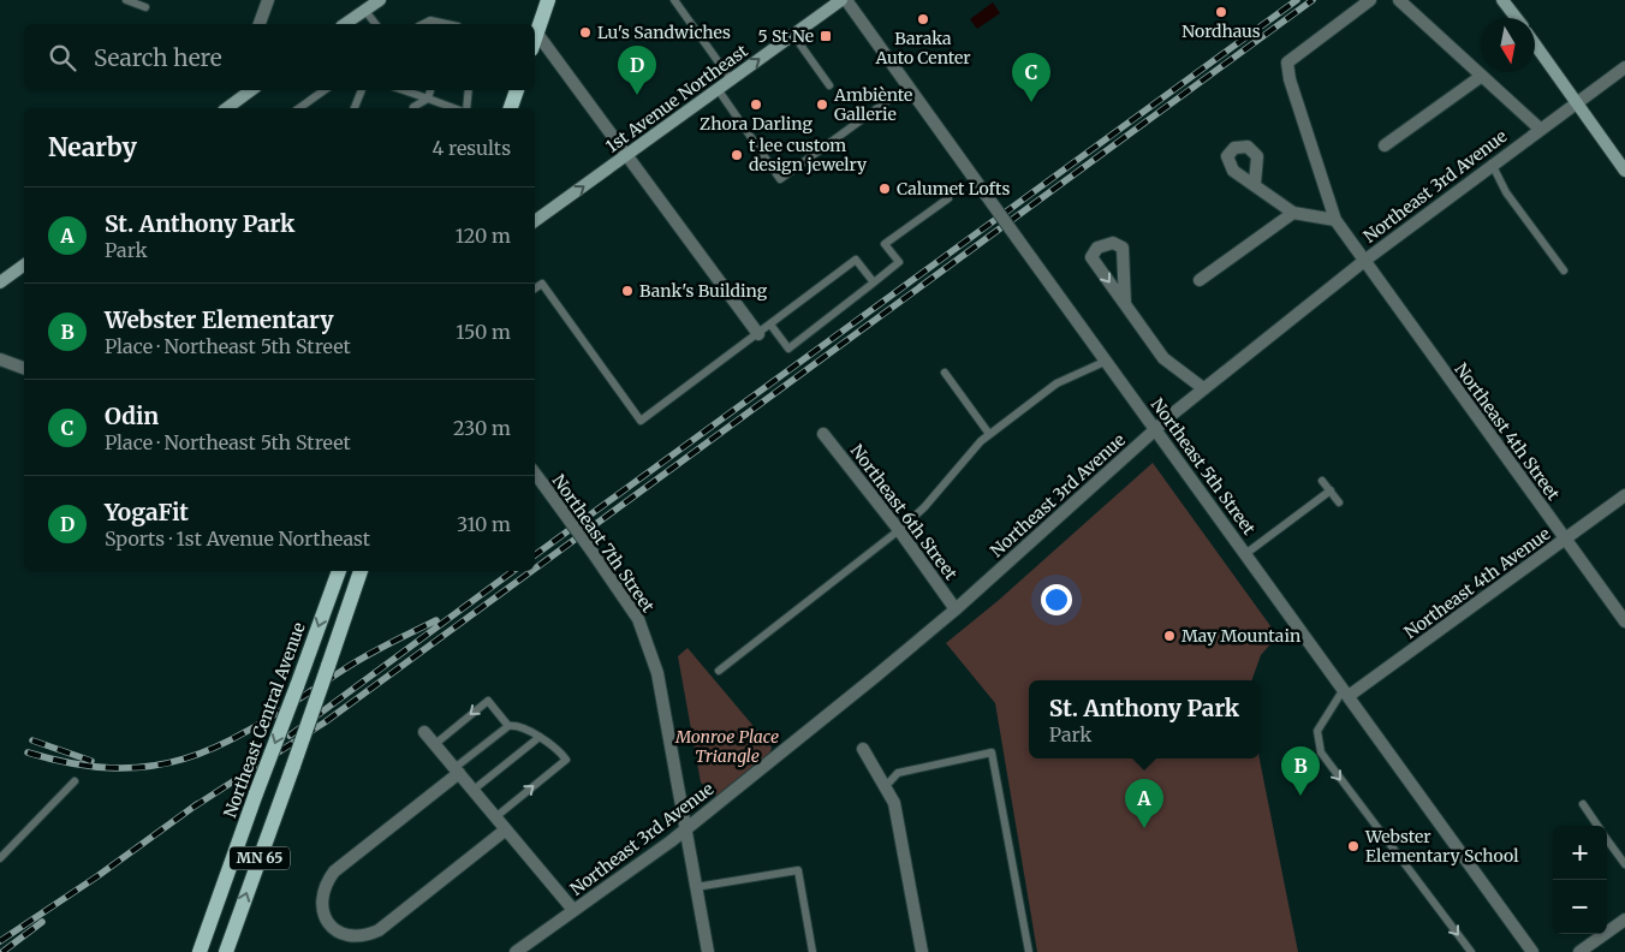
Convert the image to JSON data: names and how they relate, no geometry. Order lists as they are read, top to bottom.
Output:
{
  "streets": {
    "main road": ["1st Avenue Northeast", "Northeast Central Avenue", "MN 65"],
    "street": [
      "Northeast 3rd Avenue",
      "Northeast 4th Street",
      "Northeast 5th Street",
      "Northeast 6th Street",
      "Northeast 7th Street",
      "Northeast 4th Avenue"
    ]
  },
  "crossings": [
    ["Northeast 3rd Avenue", "Northeast 4th Street"],
    ["Northeast 3rd Avenue", "Northeast 5th Street"],
    ["Northeast 3rd Avenue", "Northeast 6th Street"],
    ["Northeast 3rd Avenue", "Northeast 7th Street"],
    ["Northeast 4th Street", "Northeast 4th Avenue"],
    ["Northeast 5th Street", "Northeast 4th Avenue"]
  ],
  "one_way": ["1st Avenue Northeast"],
  "parks": ["Monroe Place Triangle"],
  "places": {
    "other": [
      "Nordhaus",
      "Baraka Auto Center",
      "Lu's Sandwiches",
      "Zhora Darling",
      "Ambiènte Gallerie",
      "t lee custom design jewelry",
      "Calumet Lofts",
      "Bank's Building",
      "May Mountain",
      "Webster Elementary School"
    ],
    "transit": ["5 St Ne"]
  },
  "north": "bottom",
  "page": {
    "search": "Search here",
    "pins": [
      "D",
      "C",
      "B",
      "A"
    ],
    "heading": ["Nearby", "4 results"],
    "list": [
      {
        "mark": "A",
        "name": "St. Anthony Park",
        "note": "Park",
        "value": "120 m"
      },
      {
        "mark": "B",
        "name": "Webster Elementary",
        "note": "Place · Northeast 5th Street",
        "value": "150 m"
      },
      {
        "mark": "C",
        "name": "Odin",
        "note": "Place · Northeast 5th Street",
        "value": "230 m"
      },
      {
        "mark": "D",
        "name": "YogaFit",
        "note": "Sports · 1st Avenue Northeast",
        "value": "310 m"
      }
    ],
    "popup": ["St. Anthony Park", "Park"],
    "map_buttons": ["+", "−"]
  }
}
